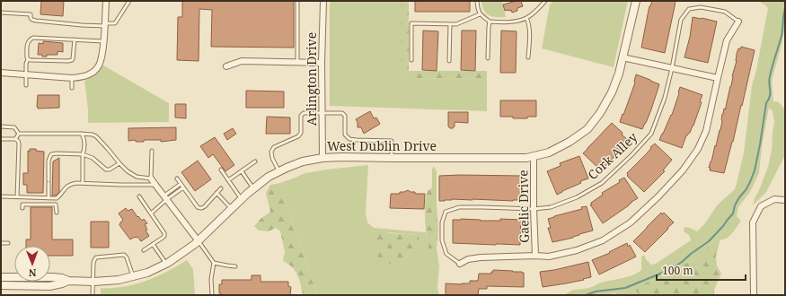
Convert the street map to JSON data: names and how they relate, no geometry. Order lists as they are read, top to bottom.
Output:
{
  "streets": {
    "street": ["Arlington Drive", "West Dublin Drive", "Gaelic Drive"],
    "lane": ["Cork Alley"]
  },
  "crossings": [
    ["Arlington Drive", "West Dublin Drive"],
    ["West Dublin Drive", "Gaelic Drive"],
    ["Cork Alley", "Gaelic Drive"]
  ],
  "scale_bar": "100 m",
  "north": "bottom"
}
